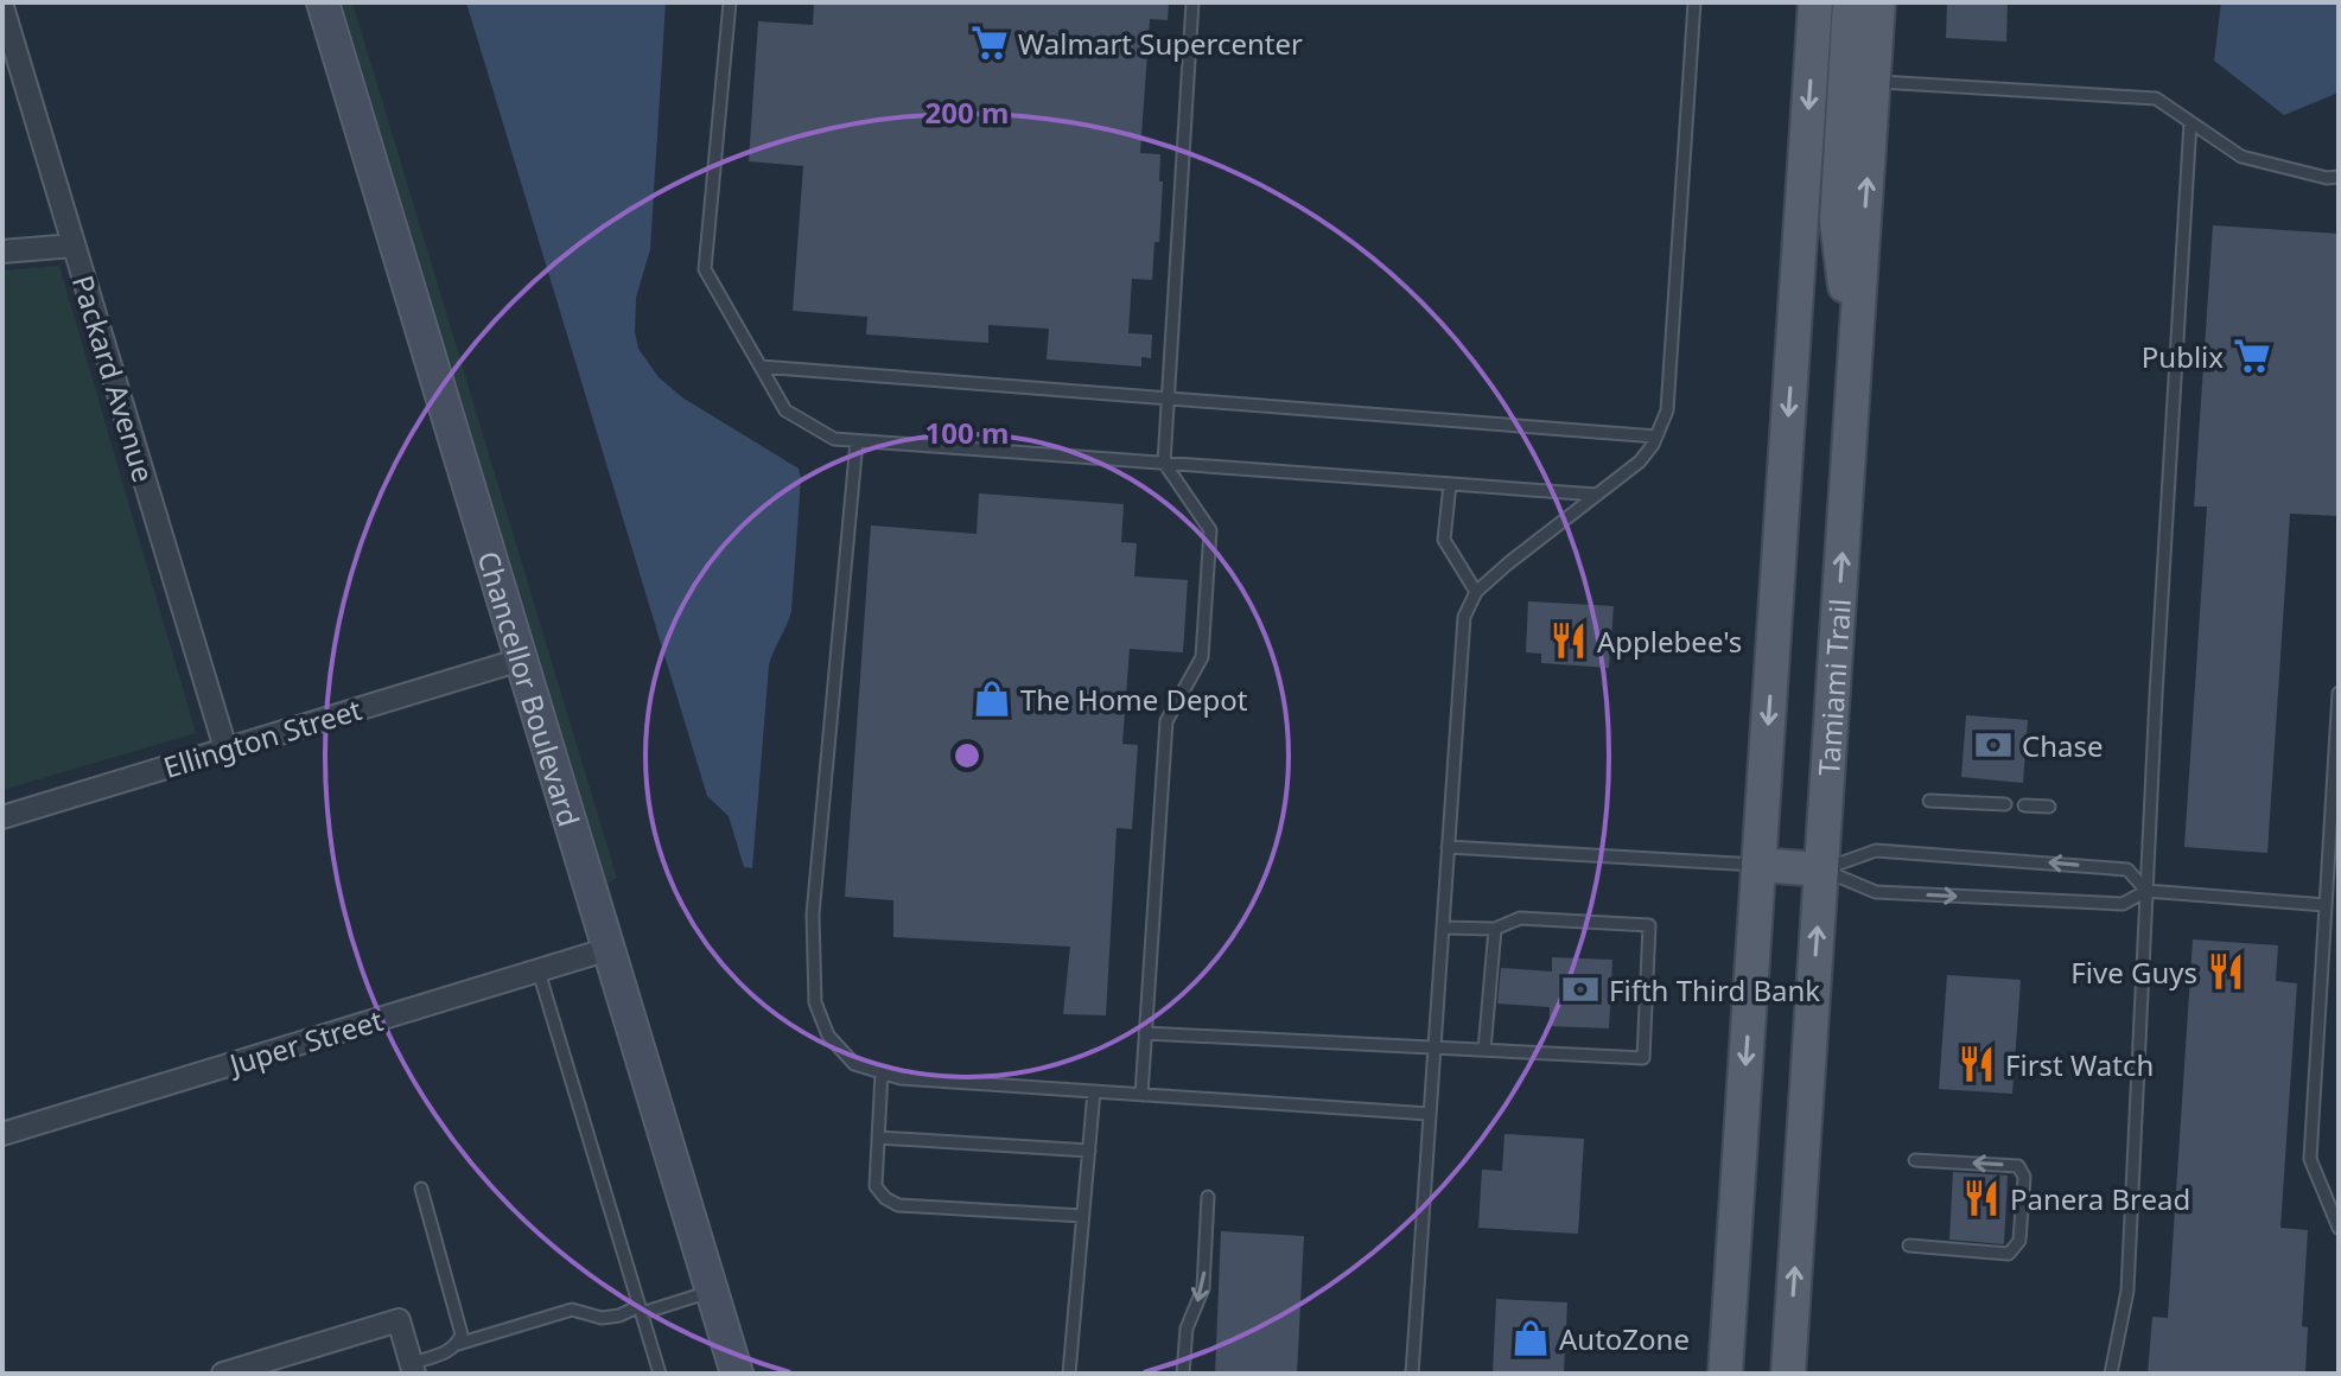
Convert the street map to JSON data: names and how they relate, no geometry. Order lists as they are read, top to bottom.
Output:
{
  "streets": {
    "main road": ["Tamiami Trail"],
    "street": [
      "Packard Avenue",
      "Chancellor Boulevard",
      "Ellington Street",
      "Juper Street"
    ]
  },
  "crossings": [
    ["Packard Avenue", "Ellington Street"],
    ["Chancellor Boulevard", "Ellington Street"],
    ["Chancellor Boulevard", "Juper Street"]
  ],
  "places": {
    "supermarket": ["Walmart Supercenter", "Publix"],
    "restaurant": [
      "Applebee's",
      "Five Guys",
      "First Watch",
      "Panera Bread"
    ],
    "shop": ["The Home Depot", "AutoZone"],
    "bank": ["Chase", "Fifth Third Bank"]
  },
  "rings": ["200 m", "100 m"]
}
